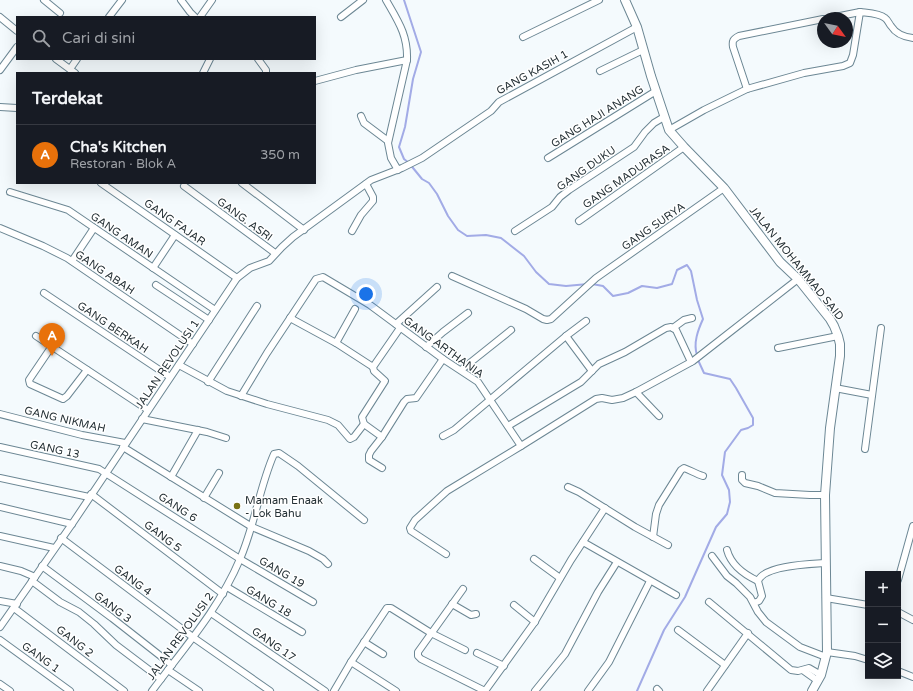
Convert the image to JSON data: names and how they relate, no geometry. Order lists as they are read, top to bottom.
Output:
{
  "streets": {
    "street": [
      "GANG KASIH 1",
      "GANG HAJI ANANG",
      "GANG DUKU",
      "GANG MADURASA",
      "GANG. ASRI",
      "GANG FAJAR",
      "GANG SURYA",
      "GANG AMAN",
      "JALAN MOHAMMAD SAID",
      "GANG ABAH",
      "GANG BERKAH",
      "GANG ARTHANIA",
      "JALAN REVOLUSI 1",
      "GANG NIKMAH",
      "GANG 13",
      "GANG 6",
      "GANG 5",
      "GANG 19",
      "GANG 4",
      "GANG 18",
      "GANG 3",
      "JALAN REVOLUSI 2",
      "GANG 2",
      "GANG 17",
      "GANG 1"
    ]
  },
  "crossings": [
    ["GANG KASIH 1", "JALAN MOHAMMAD SAID"],
    ["GANG KASIH 1", "JALAN REVOLUSI 1"],
    ["GANG HAJI ANANG", "JALAN MOHAMMAD SAID"],
    ["GANG DUKU", "JALAN MOHAMMAD SAID"],
    ["GANG MADURASA", "JALAN MOHAMMAD SAID"],
    ["GANG. ASRI", "JALAN REVOLUSI 1"],
    ["GANG FAJAR", "JALAN REVOLUSI 1"],
    ["GANG SURYA", "JALAN MOHAMMAD SAID"],
    ["GANG AMAN", "JALAN REVOLUSI 1"],
    ["GANG ABAH", "JALAN REVOLUSI 1"],
    ["GANG BERKAH", "JALAN REVOLUSI 1"],
    ["JALAN REVOLUSI 1", "GANG NIKMAH"],
    ["JALAN REVOLUSI 1", "GANG 13"],
    ["JALAN REVOLUSI 1", "GANG 6"],
    ["JALAN REVOLUSI 1", "GANG 5"],
    ["JALAN REVOLUSI 1", "GANG 4"],
    ["JALAN REVOLUSI 1", "GANG 3"],
    ["JALAN REVOLUSI 1", "GANG 2"],
    ["GANG 13", "GANG 6"],
    ["GANG 6", "GANG 19"],
    ["GANG 6", "JALAN REVOLUSI 2"],
    ["GANG 5", "JALAN REVOLUSI 2"],
    ["GANG 19", "JALAN REVOLUSI 2"],
    ["GANG 4", "JALAN REVOLUSI 2"],
    ["GANG 18", "JALAN REVOLUSI 2"],
    ["GANG 3", "JALAN REVOLUSI 2"],
    ["JALAN REVOLUSI 2", "GANG 17"]
  ],
  "places": ["Mamam Enaak - Lok Bahu"],
  "north": "bottom right",
  "page": {
    "search": "Cari di sini",
    "heading": "Terdekat",
    "list": [
      {
        "mark": "A",
        "name": "Cha's Kitchen",
        "note": "Restoran · Blok A",
        "value": "350 m"
      }
    ],
    "pins": "A",
    "map_buttons": ["+", "−"]
  }
}
